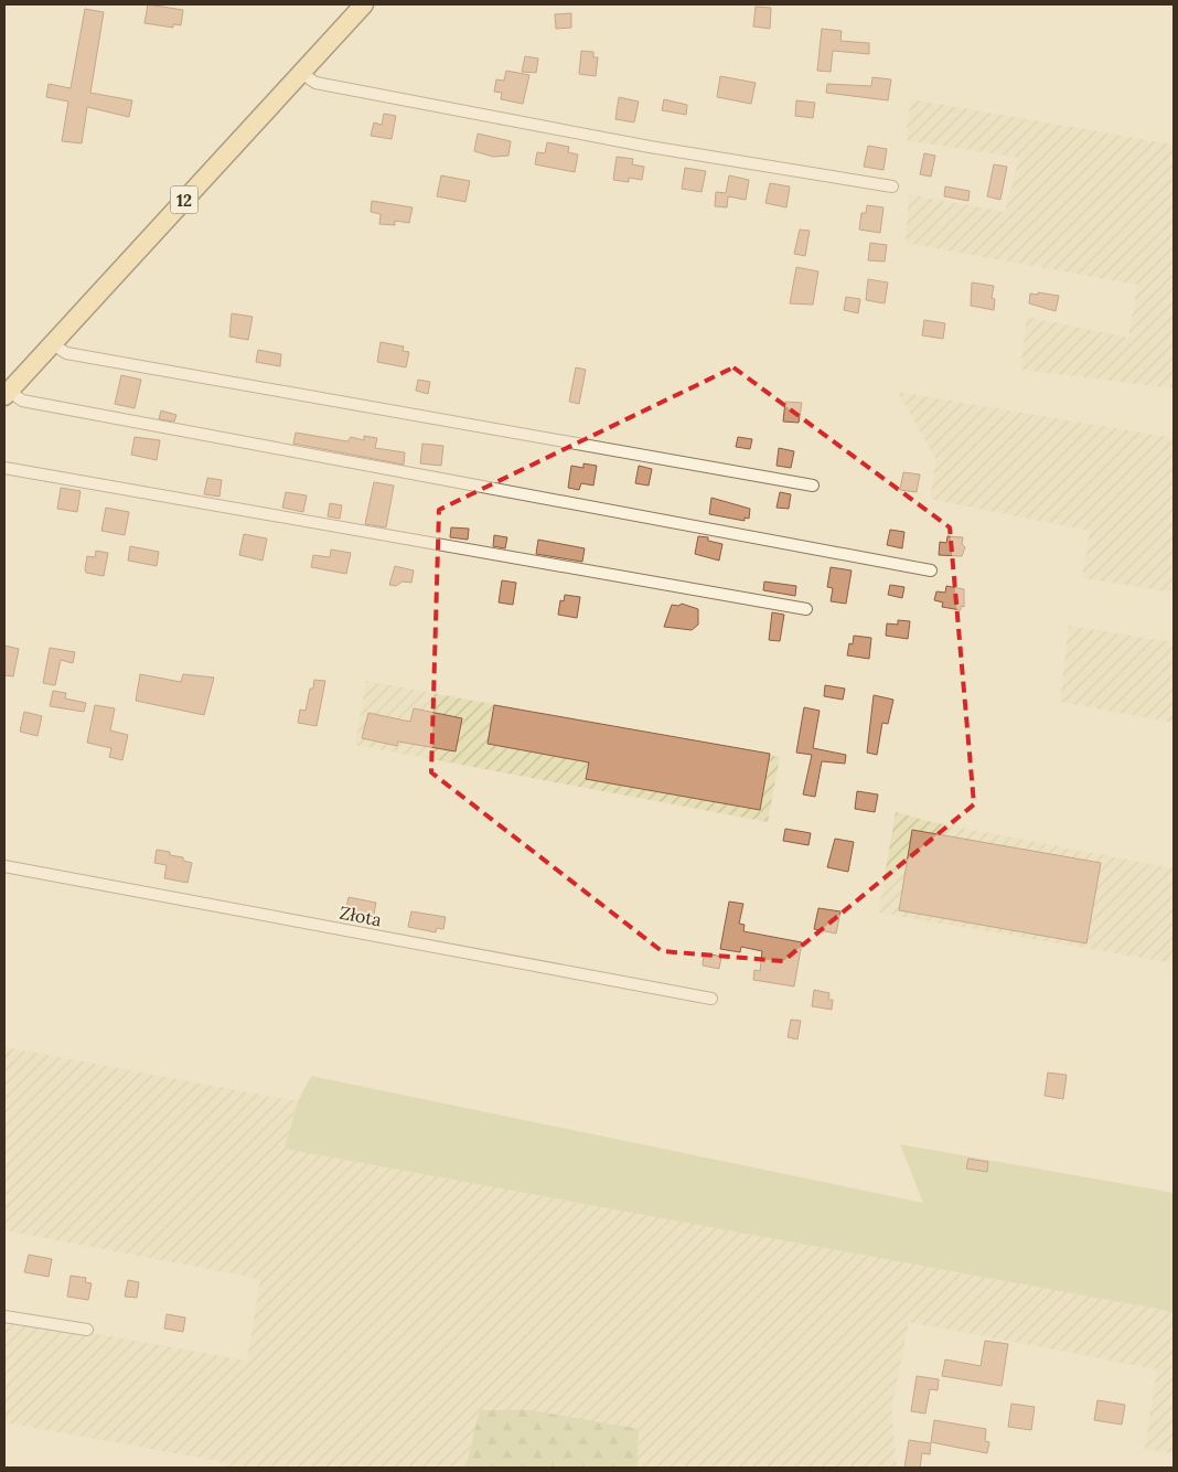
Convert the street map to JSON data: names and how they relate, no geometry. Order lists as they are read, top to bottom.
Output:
{
  "streets": {
    "main road": ["12"],
    "street": ["Złota"]
  }
}
